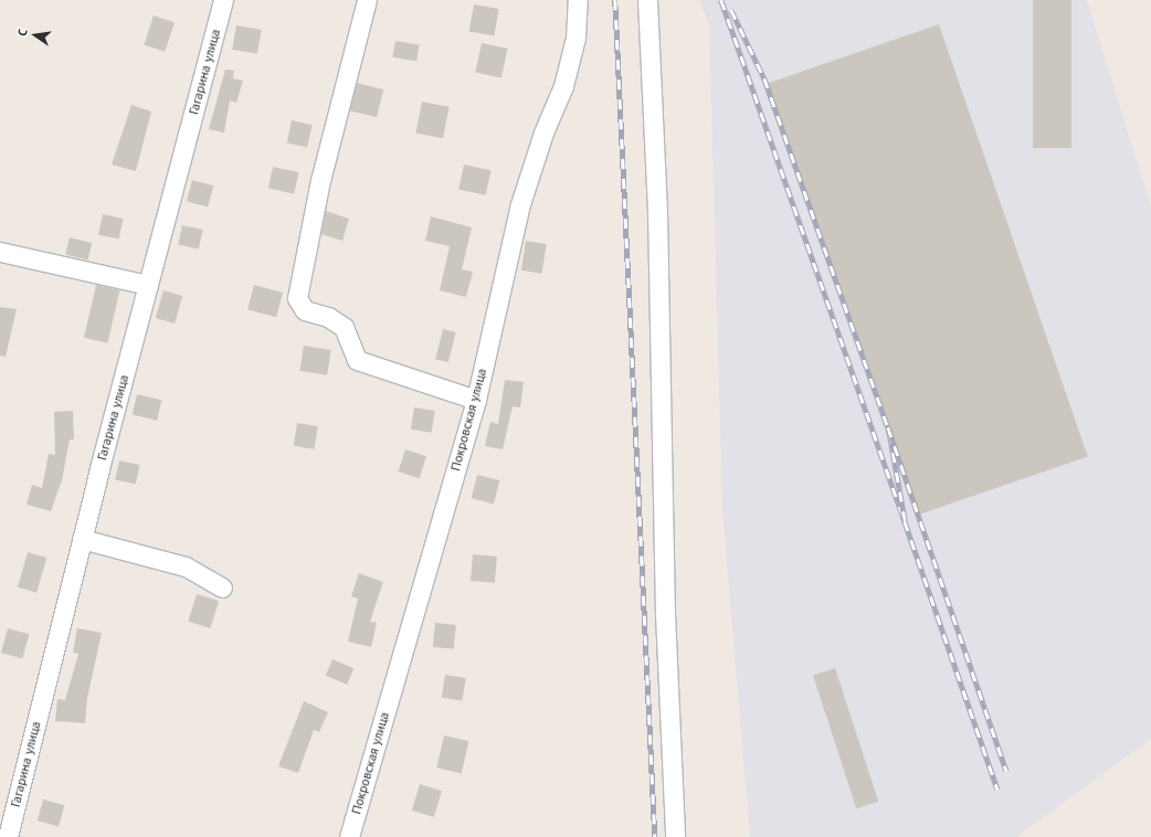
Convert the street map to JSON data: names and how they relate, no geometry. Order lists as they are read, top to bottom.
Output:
{
  "streets": {
    "street": ["Гагарина улица", "Покровская улица"]
  },
  "north": "left"
}
